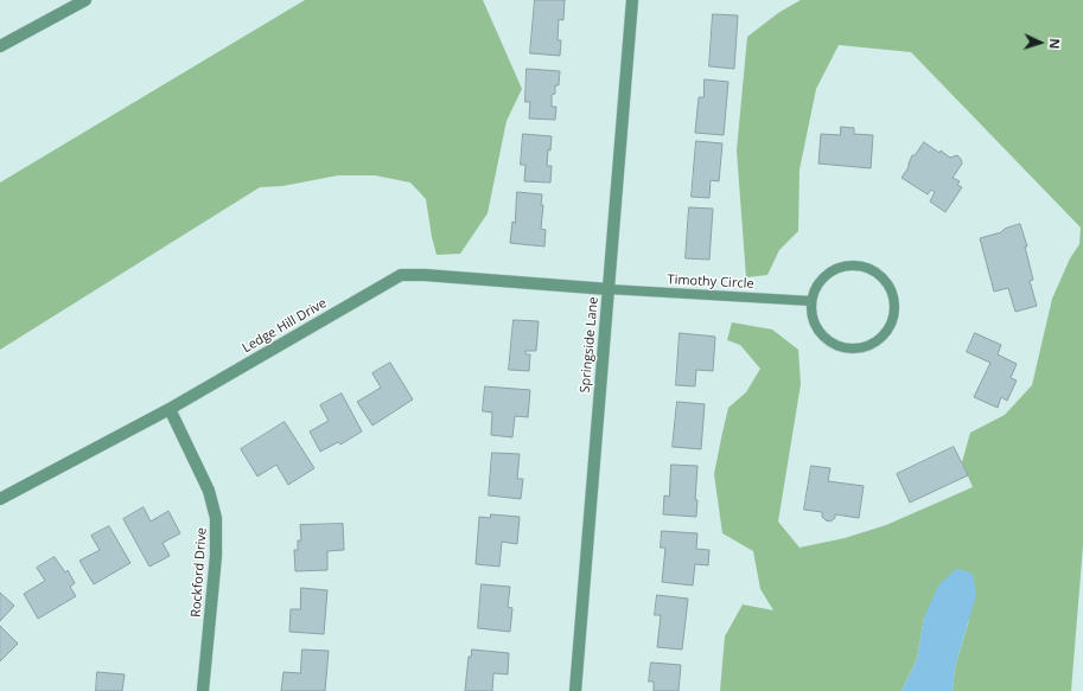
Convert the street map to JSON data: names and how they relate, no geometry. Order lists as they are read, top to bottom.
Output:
{
  "streets": {
    "street": ["Ledge Hill Drive", "Springside Lane", "Rockford Drive"],
    "lane": ["Timothy Circle"]
  },
  "crossings": [
    ["Timothy Circle", "Ledge Hill Drive"],
    ["Timothy Circle", "Springside Lane"],
    ["Ledge Hill Drive", "Springside Lane"],
    ["Ledge Hill Drive", "Rockford Drive"]
  ],
  "north": "right"
}
